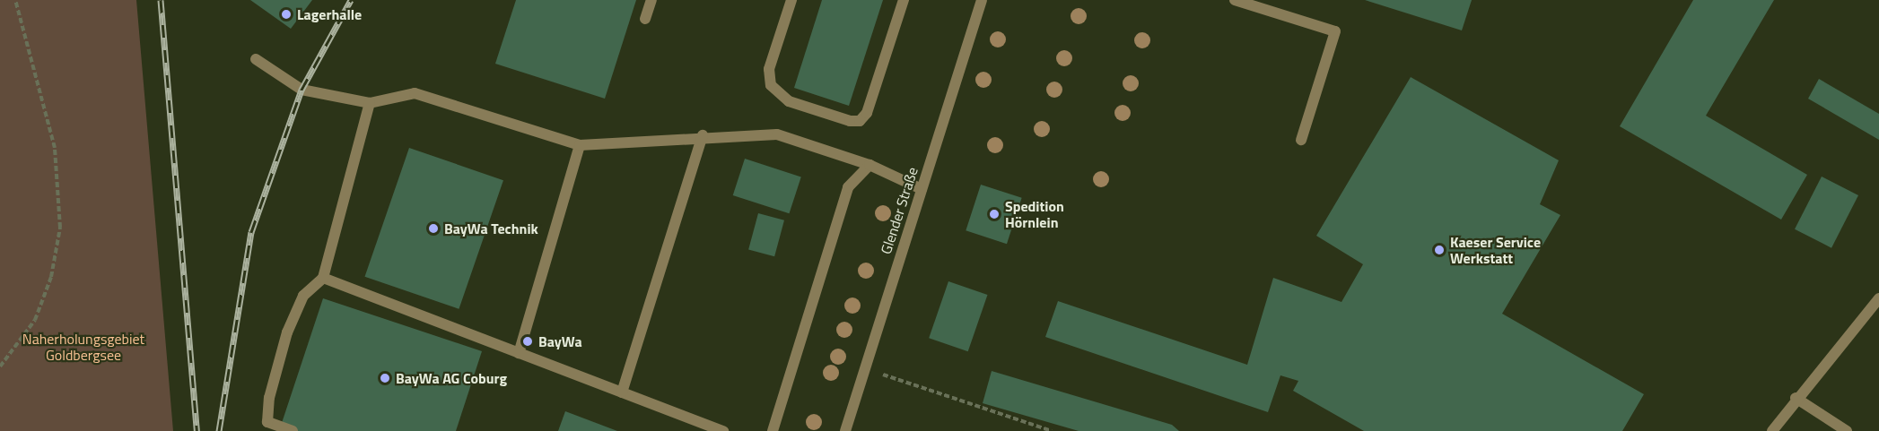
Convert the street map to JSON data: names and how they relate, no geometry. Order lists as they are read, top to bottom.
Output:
{
  "streets": {
    "street": ["Glender Straße"]
  },
  "parks": ["Naherholungsgebiet Goldbergsee"],
  "places": [
    "Lagerhalle",
    "Spedition Hörnlein",
    "BayWa Technik",
    "Kaeser Service Werkstatt",
    "BayWa",
    "BayWa AG Coburg"
  ]
}
